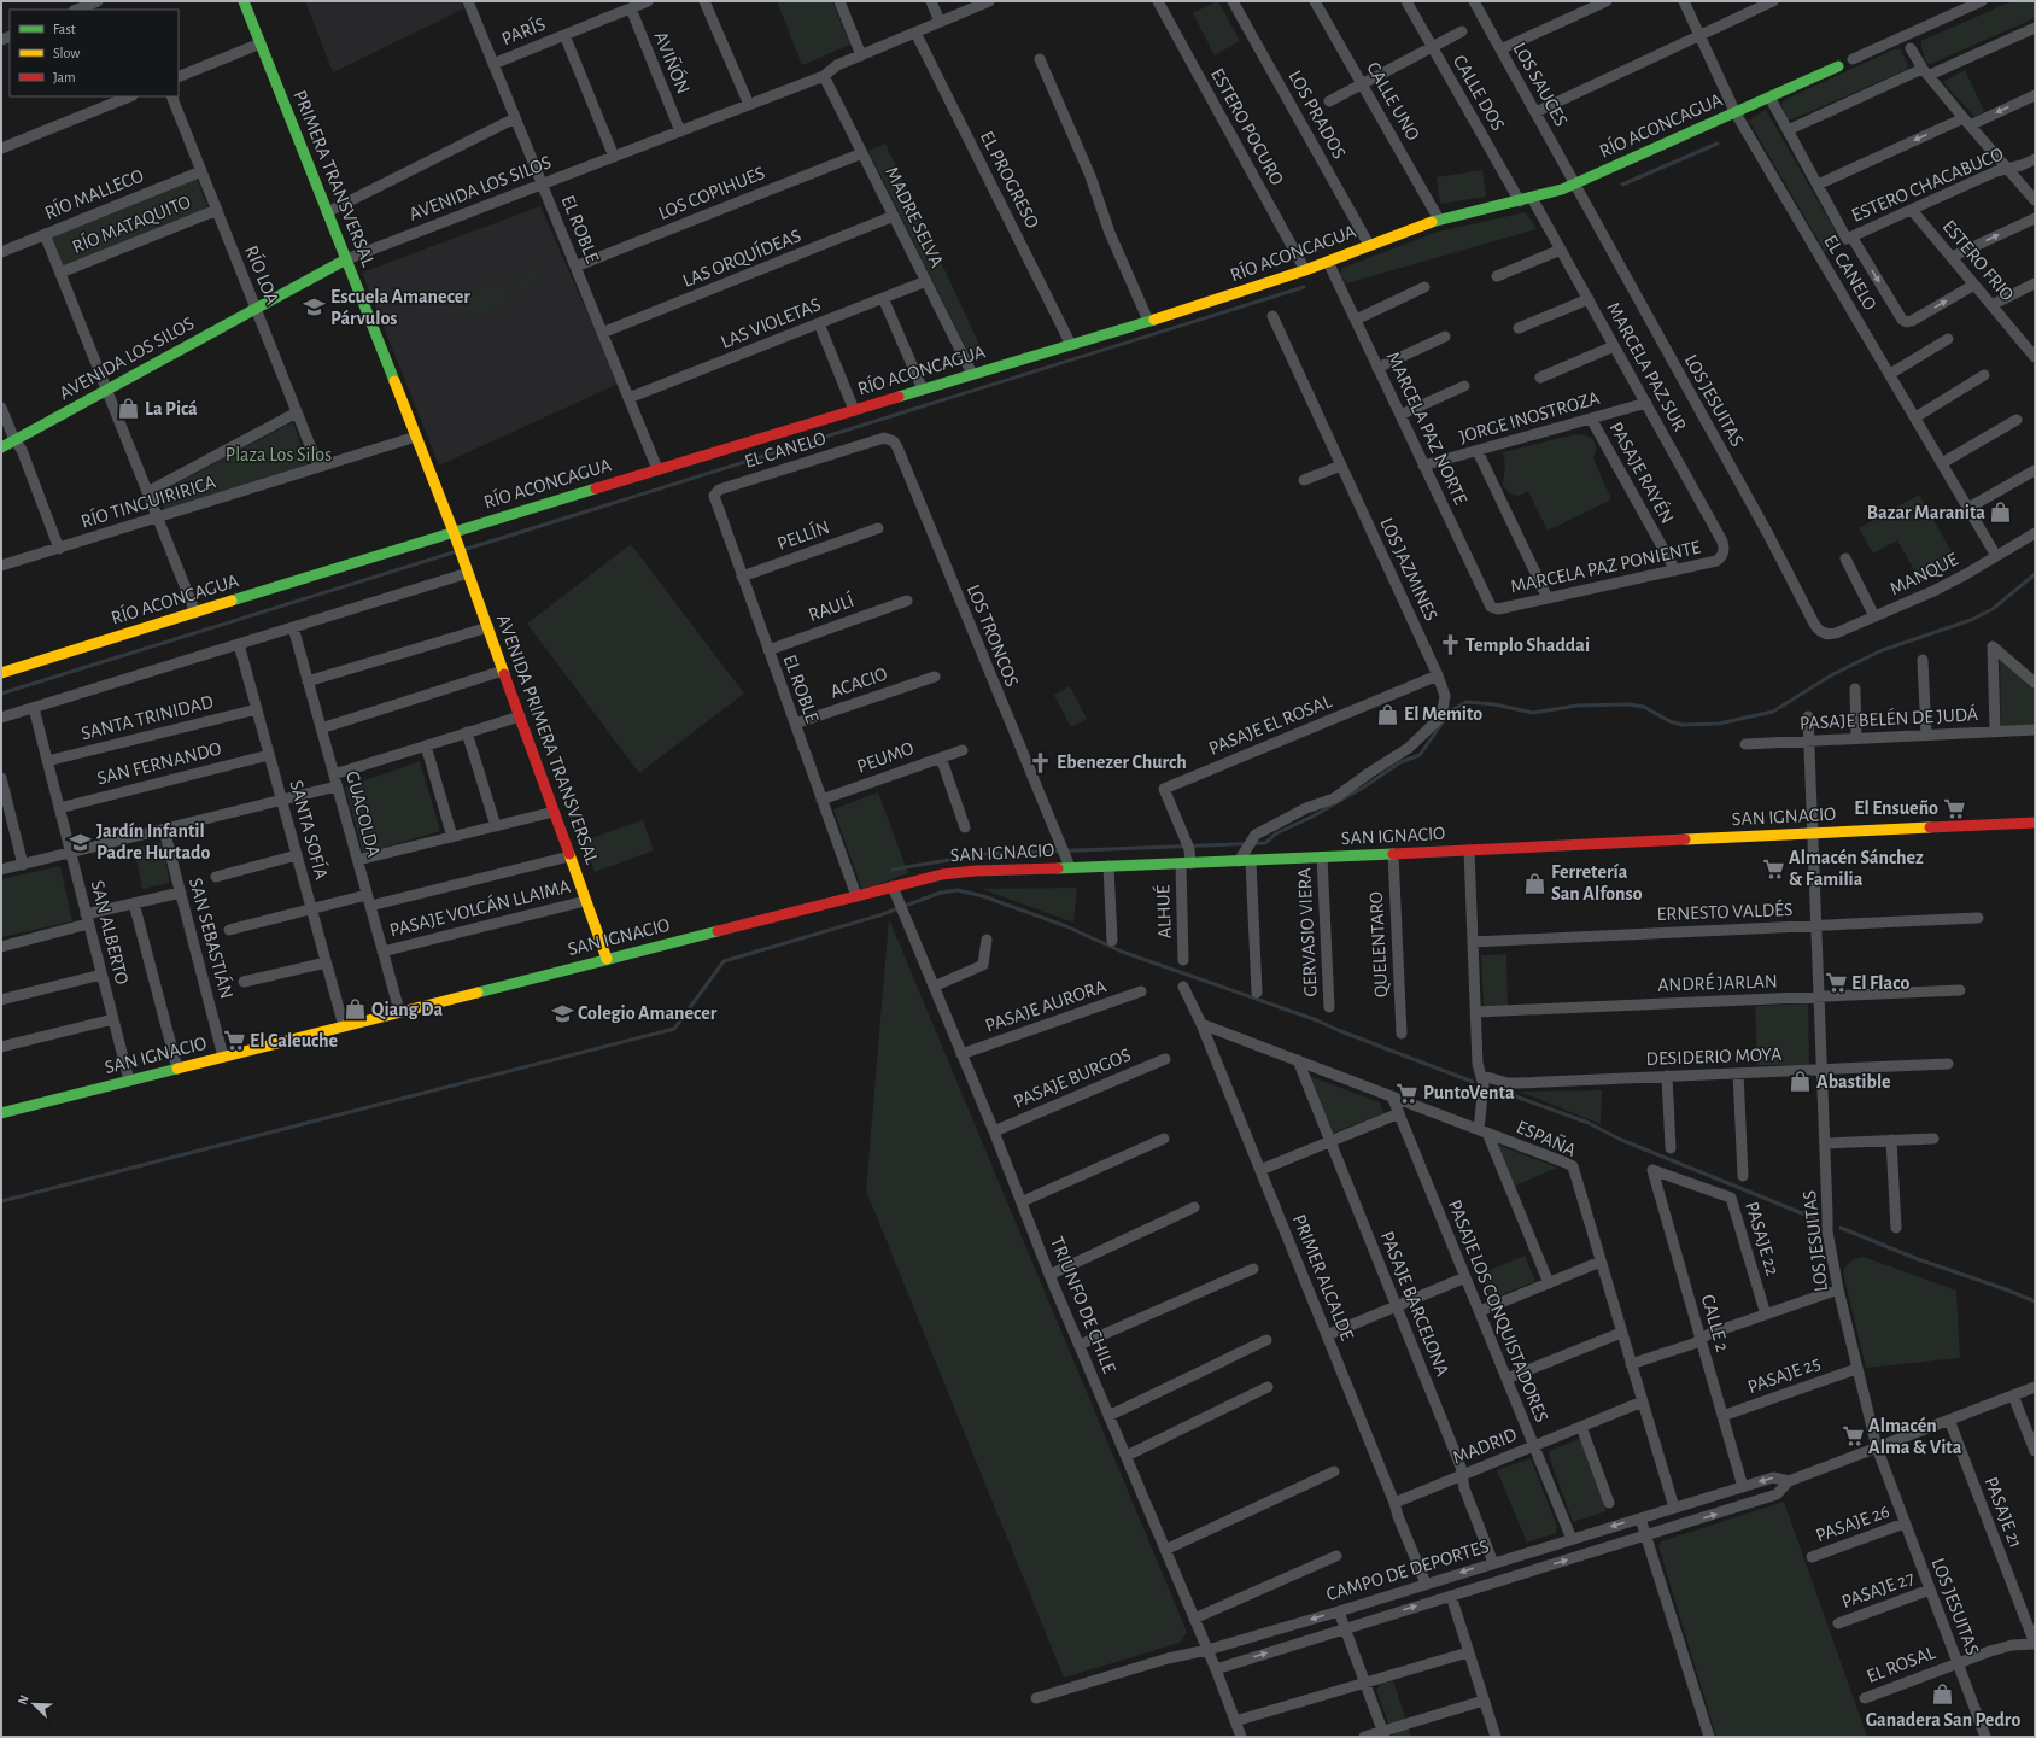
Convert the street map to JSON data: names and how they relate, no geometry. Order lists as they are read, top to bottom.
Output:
{
  "streets": {
    "main road": [
      "RÍO ACONCAGUA",
      "PRIMERA TRANSVERSAL",
      "AVENIDA LOS SILOS",
      "AVENIDA PRIMERA TRANSVERSAL",
      "SAN IGNACIO"
    ],
    "street": [
      "PARÍS",
      "AVIÑÓN",
      "LOS SAUCES",
      "CALLE DOS",
      "CALLE UNO",
      "LOS PRADOS",
      "ESTERO POCURO",
      "EL PROGRESO",
      "ESTERO CHACABUCO",
      "LOS COPIHUES",
      "RÍO MALLECO",
      "MADRE SELVA",
      "RÍO MATAQUITO",
      "EL ROBLE",
      "LAS ORQUÍDEAS",
      "ESTERO FRIO",
      "EL CANELO",
      "RÍO LOA",
      "LAS VIOLETAS",
      "MARCELA PAZ SUR",
      "LOS JESUITAS",
      "JORGE INOSTROZA",
      "MARCELA PAZ NORTE",
      "PASAJE RAYÉN",
      "RÍO TINGUIRIRICA",
      "PELLÍN",
      "MARCELA PAZ PONIENTE",
      "LOS JAZMINES",
      "MANQUE",
      "RAULÍ",
      "LOS TRONCOS",
      "ACACIO",
      "SANTA TRINIDAD",
      "PASAJE BELÉN DE JUDÁ",
      "PASAJE EL ROSAL",
      "PEUMO",
      "SAN FERNANDO",
      "GUACOLDA",
      "SANTA SOFÍA",
      "PASAJE VOLCÁN LLAIMA",
      "ALHUÉ",
      "ERNESTO VALDÉS",
      "SAN ALBERTO",
      "GERVASIO VIERA",
      "SAN SEBASTIÁN",
      "QUELENTARO",
      "ANDRÉ JARLAN",
      "PASAJE AURORA",
      "DESIDERIO MOYA",
      "PASAJE BURGOS",
      "ESPAÑA",
      "PASAJE 22",
      "PRIMER ALCALDE",
      "PASAJE BARCELONA",
      "TRIUNFO DE CHILE",
      "PASAJE LOS CONQUISTADORES",
      "CALLE 2",
      "PASAJE 25",
      "MADRID",
      "PASAJE 21",
      "PASAJE 26",
      "CAMPO DE DEPORTES",
      "PASAJE 27",
      "EL ROSAL"
    ]
  },
  "crossings": [
    ["PARÍS", "AVIÑÓN"],
    ["PARÍS", "EL ROBLE"],
    ["AVIÑÓN", "AVENIDA LOS SILOS"],
    ["LOS SAUCES", "RÍO ACONCAGUA"],
    ["LOS SAUCES", "LOS JESUITAS"],
    ["CALLE DOS", "RÍO ACONCAGUA"],
    ["CALLE UNO", "RÍO ACONCAGUA"],
    ["LOS PRADOS", "RÍO ACONCAGUA"],
    ["RÍO ACONCAGUA", "ESTERO POCURO"],
    ["RÍO ACONCAGUA", "PRIMERA TRANSVERSAL"],
    ["RÍO ACONCAGUA", "EL PROGRESO"],
    ["RÍO ACONCAGUA", "ESTERO CHACABUCO"],
    ["RÍO ACONCAGUA", "MADRE SELVA"],
    ["RÍO ACONCAGUA", "EL ROBLE"],
    ["RÍO ACONCAGUA", "EL CANELO"],
    ["RÍO ACONCAGUA", "MARCELA PAZ SUR"],
    ["RÍO ACONCAGUA", "LOS JESUITAS"],
    ["RÍO ACONCAGUA", "MARCELA PAZ NORTE"],
    ["RÍO ACONCAGUA", "AVENIDA PRIMERA TRANSVERSAL"],
    ["PRIMERA TRANSVERSAL", "AVENIDA LOS SILOS"],
    ["PRIMERA TRANSVERSAL", "RÍO TINGUIRIRICA"],
    ["PRIMERA TRANSVERSAL", "AVENIDA PRIMERA TRANSVERSAL"],
    ["EL PROGRESO", "AVENIDA LOS SILOS"],
    ["ESTERO CHACABUCO", "ESTERO FRIO"],
    ["AVENIDA LOS SILOS", "MADRE SELVA"],
    ["AVENIDA LOS SILOS", "EL ROBLE"],
    ["AVENIDA LOS SILOS", "RÍO LOA"],
    ["LOS COPIHUES", "MADRE SELVA"],
    ["LOS COPIHUES", "EL ROBLE"],
    ["RÍO MALLECO", "RÍO LOA"],
    ["MADRE SELVA", "LAS ORQUÍDEAS"],
    ["MADRE SELVA", "LAS VIOLETAS"],
    ["RÍO MATAQUITO", "RÍO LOA"],
    ["EL ROBLE", "LAS ORQUÍDEAS"],
    ["EL ROBLE", "EL CANELO"],
    ["EL ROBLE", "LAS VIOLETAS"],
    ["EL ROBLE", "PELLÍN"],
    ["EL ROBLE", "RAULÍ"],
    ["EL ROBLE", "ACACIO"],
    ["EL ROBLE", "PEUMO"],
    ["EL ROBLE", "SAN IGNACIO"],
    ["EL CANELO", "MANQUE"],
    ["EL CANELO", "LOS TRONCOS"],
    ["RÍO LOA", "RÍO TINGUIRIRICA"],
    ["MARCELA PAZ SUR", "JORGE INOSTROZA"],
    ["MARCELA PAZ SUR", "MARCELA PAZ PONIENTE"],
    ["LOS JESUITAS", "MANQUE"],
    ["LOS JESUITAS", "PASAJE BELÉN DE JUDÁ"],
    ["LOS JESUITAS", "SAN IGNACIO"],
    ["LOS JESUITAS", "ERNESTO VALDÉS"],
    ["LOS JESUITAS", "ANDRÉ JARLAN"],
    ["LOS JESUITAS", "DESIDERIO MOYA"],
    ["LOS JESUITAS", "PASAJE 25"],
    ["LOS JESUITAS", "PASAJE 26"],
    ["LOS JESUITAS", "CAMPO DE DEPORTES"],
    ["LOS JESUITAS", "PASAJE 27"],
    ["LOS JESUITAS", "EL ROSAL"],
    ["JORGE INOSTROZA", "MARCELA PAZ NORTE"],
    ["JORGE INOSTROZA", "PASAJE RAYÉN"],
    ["MARCELA PAZ NORTE", "MARCELA PAZ PONIENTE"],
    ["PASAJE RAYÉN", "MARCELA PAZ PONIENTE"],
    ["LOS JAZMINES", "PASAJE EL ROSAL"],
    ["LOS JAZMINES", "SAN IGNACIO"],
    ["LOS TRONCOS", "SAN IGNACIO"],
    ["SANTA TRINIDAD", "SANTA SOFÍA"],
    ["SANTA TRINIDAD", "SAN ALBERTO"],
    ["PASAJE EL ROSAL", "SAN IGNACIO"],
    ["PASAJE EL ROSAL", "ALHUÉ"],
    ["AVENIDA PRIMERA TRANSVERSAL", "SAN IGNACIO"],
    ["AVENIDA PRIMERA TRANSVERSAL", "PASAJE VOLCÁN LLAIMA"],
    ["SAN FERNANDO", "SANTA SOFÍA"],
    ["SAN FERNANDO", "SAN ALBERTO"],
    ["GUACOLDA", "SAN IGNACIO"],
    ["GUACOLDA", "PASAJE VOLCÁN LLAIMA"],
    ["SAN IGNACIO", "SANTA SOFÍA"],
    ["SAN IGNACIO", "ALHUÉ"],
    ["SAN IGNACIO", "SAN ALBERTO"],
    ["SAN IGNACIO", "GERVASIO VIERA"],
    ["SAN IGNACIO", "SAN SEBASTIÁN"],
    ["SAN IGNACIO", "QUELENTARO"],
    ["SAN IGNACIO", "TRIUNFO DE CHILE"],
    ["PASAJE AURORA", "TRIUNFO DE CHILE"],
    ["PASAJE BURGOS", "TRIUNFO DE CHILE"],
    ["ESPAÑA", "PRIMER ALCALDE"],
    ["ESPAÑA", "PASAJE BARCELONA"],
    ["ESPAÑA", "PASAJE LOS CONQUISTADORES"],
    ["ESPAÑA", "MADRID"],
    ["ESPAÑA", "CAMPO DE DEPORTES"],
    ["PASAJE 22", "CALLE 2"],
    ["PRIMER ALCALDE", "MADRID"],
    ["PRIMER ALCALDE", "CAMPO DE DEPORTES"],
    ["PASAJE BARCELONA", "MADRID"],
    ["PASAJE BARCELONA", "CAMPO DE DEPORTES"],
    ["TRIUNFO DE CHILE", "CAMPO DE DEPORTES"],
    ["PASAJE LOS CONQUISTADORES", "MADRID"],
    ["PASAJE LOS CONQUISTADORES", "CAMPO DE DEPORTES"],
    ["CALLE 2", "PASAJE 25"],
    ["CALLE 2", "CAMPO DE DEPORTES"],
    ["PASAJE 21", "CAMPO DE DEPORTES"],
    ["PASAJE 21", "EL ROSAL"]
  ],
  "parks": ["Plaza Los Silos"],
  "places": {
    "school or university": ["Escuela Amanecer Párvulos", "Jardín Infantil Padre Hurtado", "Colegio Amanecer"],
    "shop": [
      "La Picá",
      "Bazar Maranita",
      "El Memito",
      "Ferretería San Alfonso",
      "Qiang Da",
      "Abastible",
      "Ganadera San Pedro"
    ],
    "church": ["Templo Shaddai", "Ebenezer Church"],
    "supermarket": [
      "El Ensueño",
      "Almacén Sánchez & Familia",
      "El Flaco",
      "El Caleuche",
      "PuntoVenta",
      "Almacén Alma & Vita"
    ]
  },
  "legend": ["Fast", "Slow", "Jam"],
  "north": "top left"
}
